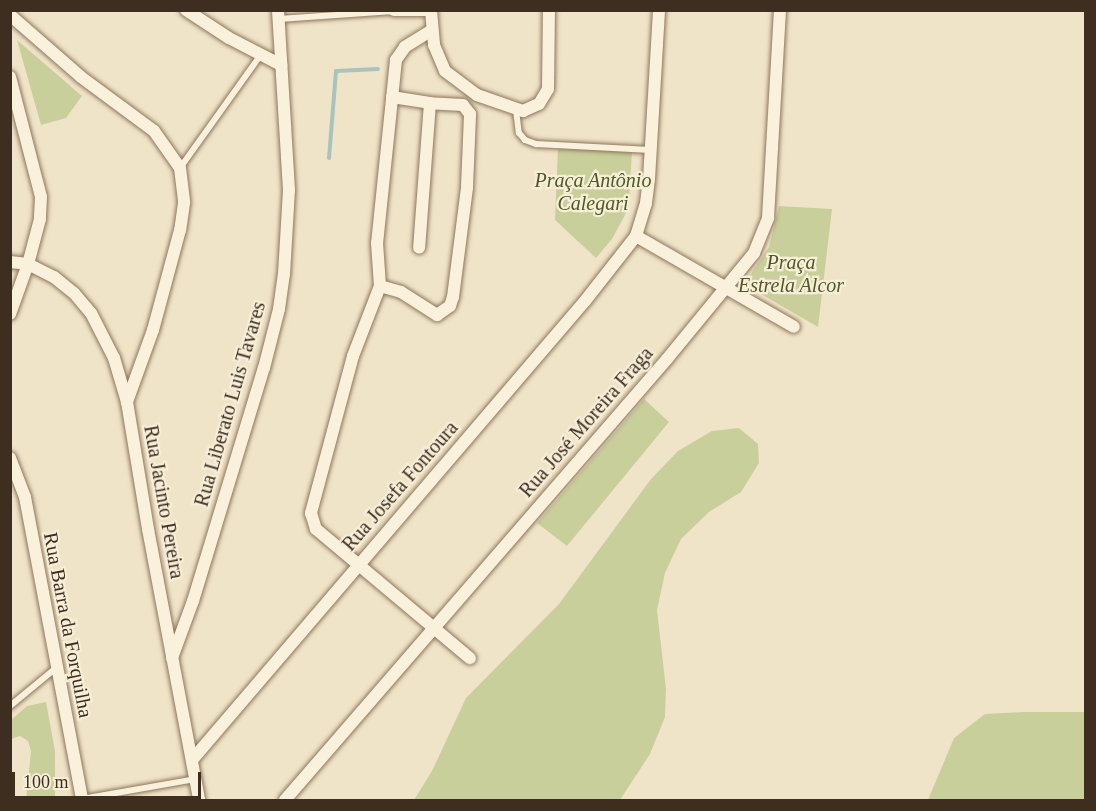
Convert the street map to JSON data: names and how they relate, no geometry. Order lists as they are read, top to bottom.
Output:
{
  "streets": {
    "street": [
      "Rua Liberato Luis Tavares",
      "Rua José Moreira Fraga",
      "Rua Josefa Fontoura",
      "Rua Jacinto Pereira",
      "Rua Barra da Forquilha"
    ]
  },
  "crossings": [
    ["Rua Liberato Luis Tavares", "Rua Jacinto Pereira"],
    ["Rua Josefa Fontoura", "Rua Jacinto Pereira"]
  ],
  "parks": ["Praça Antônio Calegari", "Praça Estrela Alcor"],
  "scale_bar": "100 m"
}
